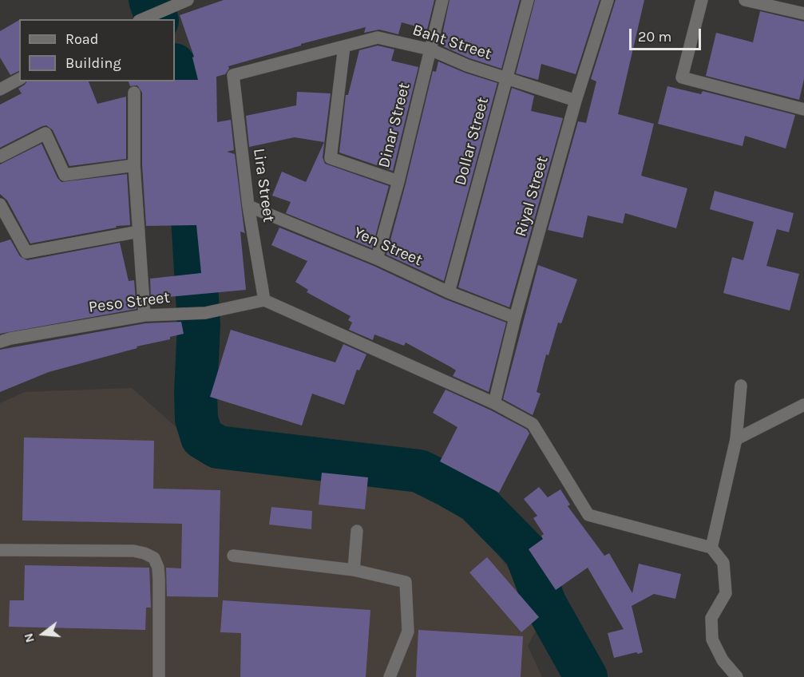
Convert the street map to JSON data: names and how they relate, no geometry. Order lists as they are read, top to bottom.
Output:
{
  "streets": {
    "street": [
      "Baht Street",
      "Dinar Street",
      "Dollar Street",
      "Lira Street",
      "Riyal Street",
      "Yen Street",
      "Peso Street"
    ]
  },
  "crossings": [
    ["Baht Street", "Dinar Street"],
    ["Baht Street", "Dollar Street"],
    ["Baht Street", "Lira Street"],
    ["Baht Street", "Riyal Street"],
    ["Dinar Street", "Yen Street"],
    ["Dollar Street", "Yen Street"],
    ["Lira Street", "Yen Street"],
    ["Lira Street", "Peso Street"],
    ["Riyal Street", "Yen Street"]
  ],
  "legend": ["Road", "Building"],
  "scale_bar": "20 m",
  "north": "left"
}
